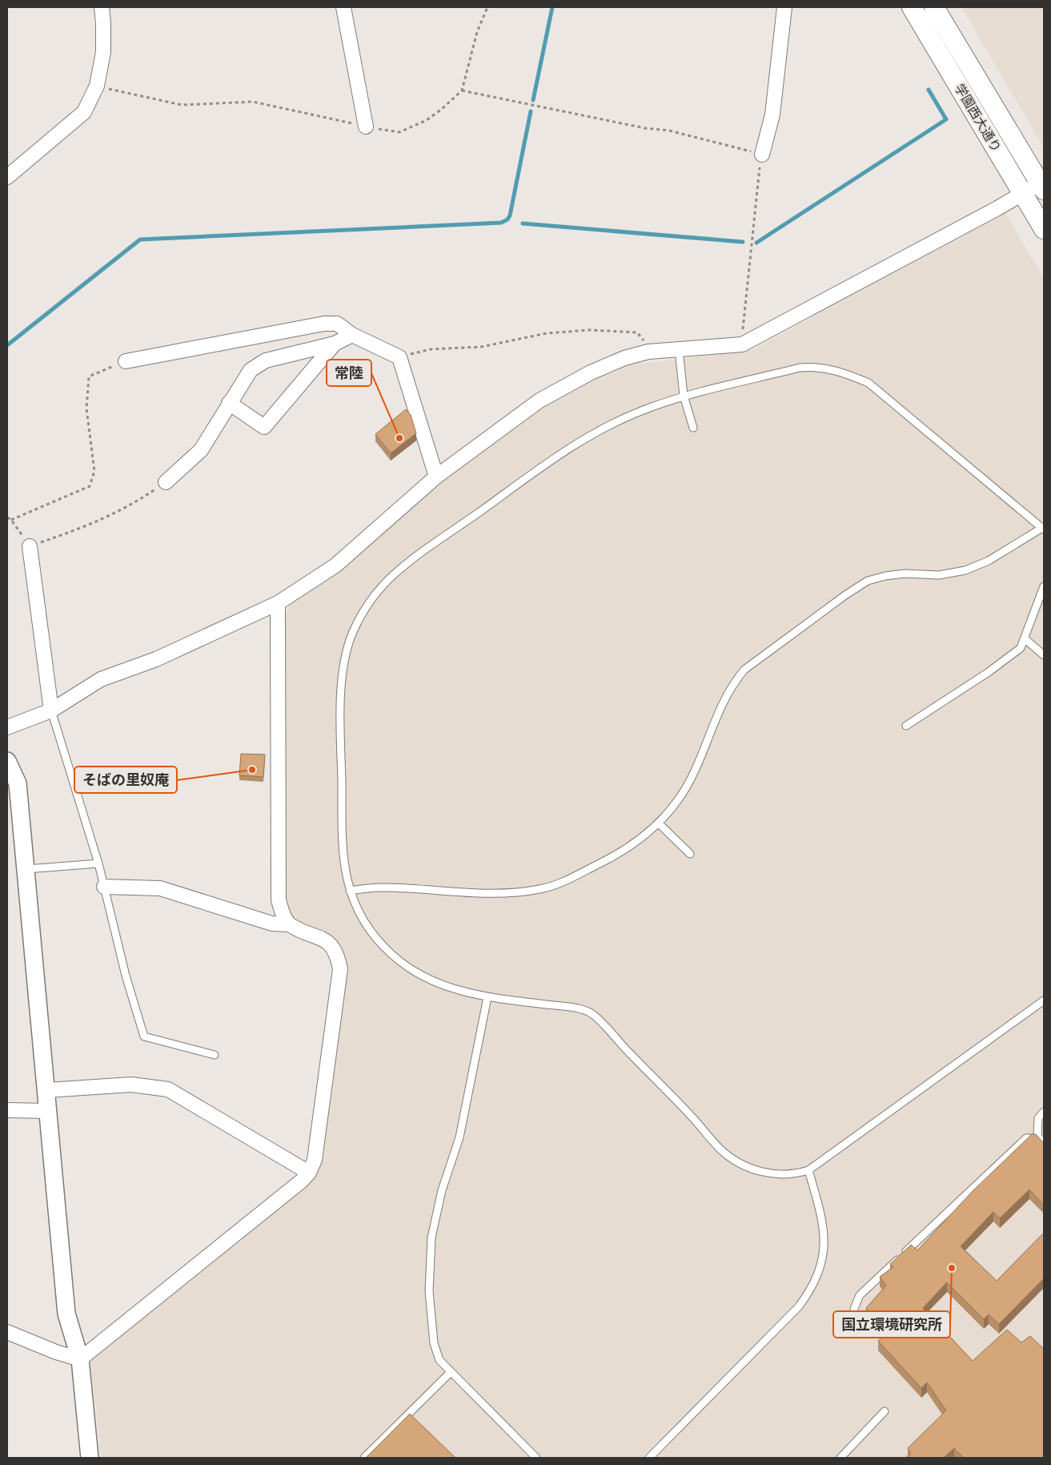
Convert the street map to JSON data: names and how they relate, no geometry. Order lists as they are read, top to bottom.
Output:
{
  "streets": {
    "main road": ["学園西大通り"]
  },
  "places": ["常陸", "そばの里奴庵", "国立環境研究所"]
}
